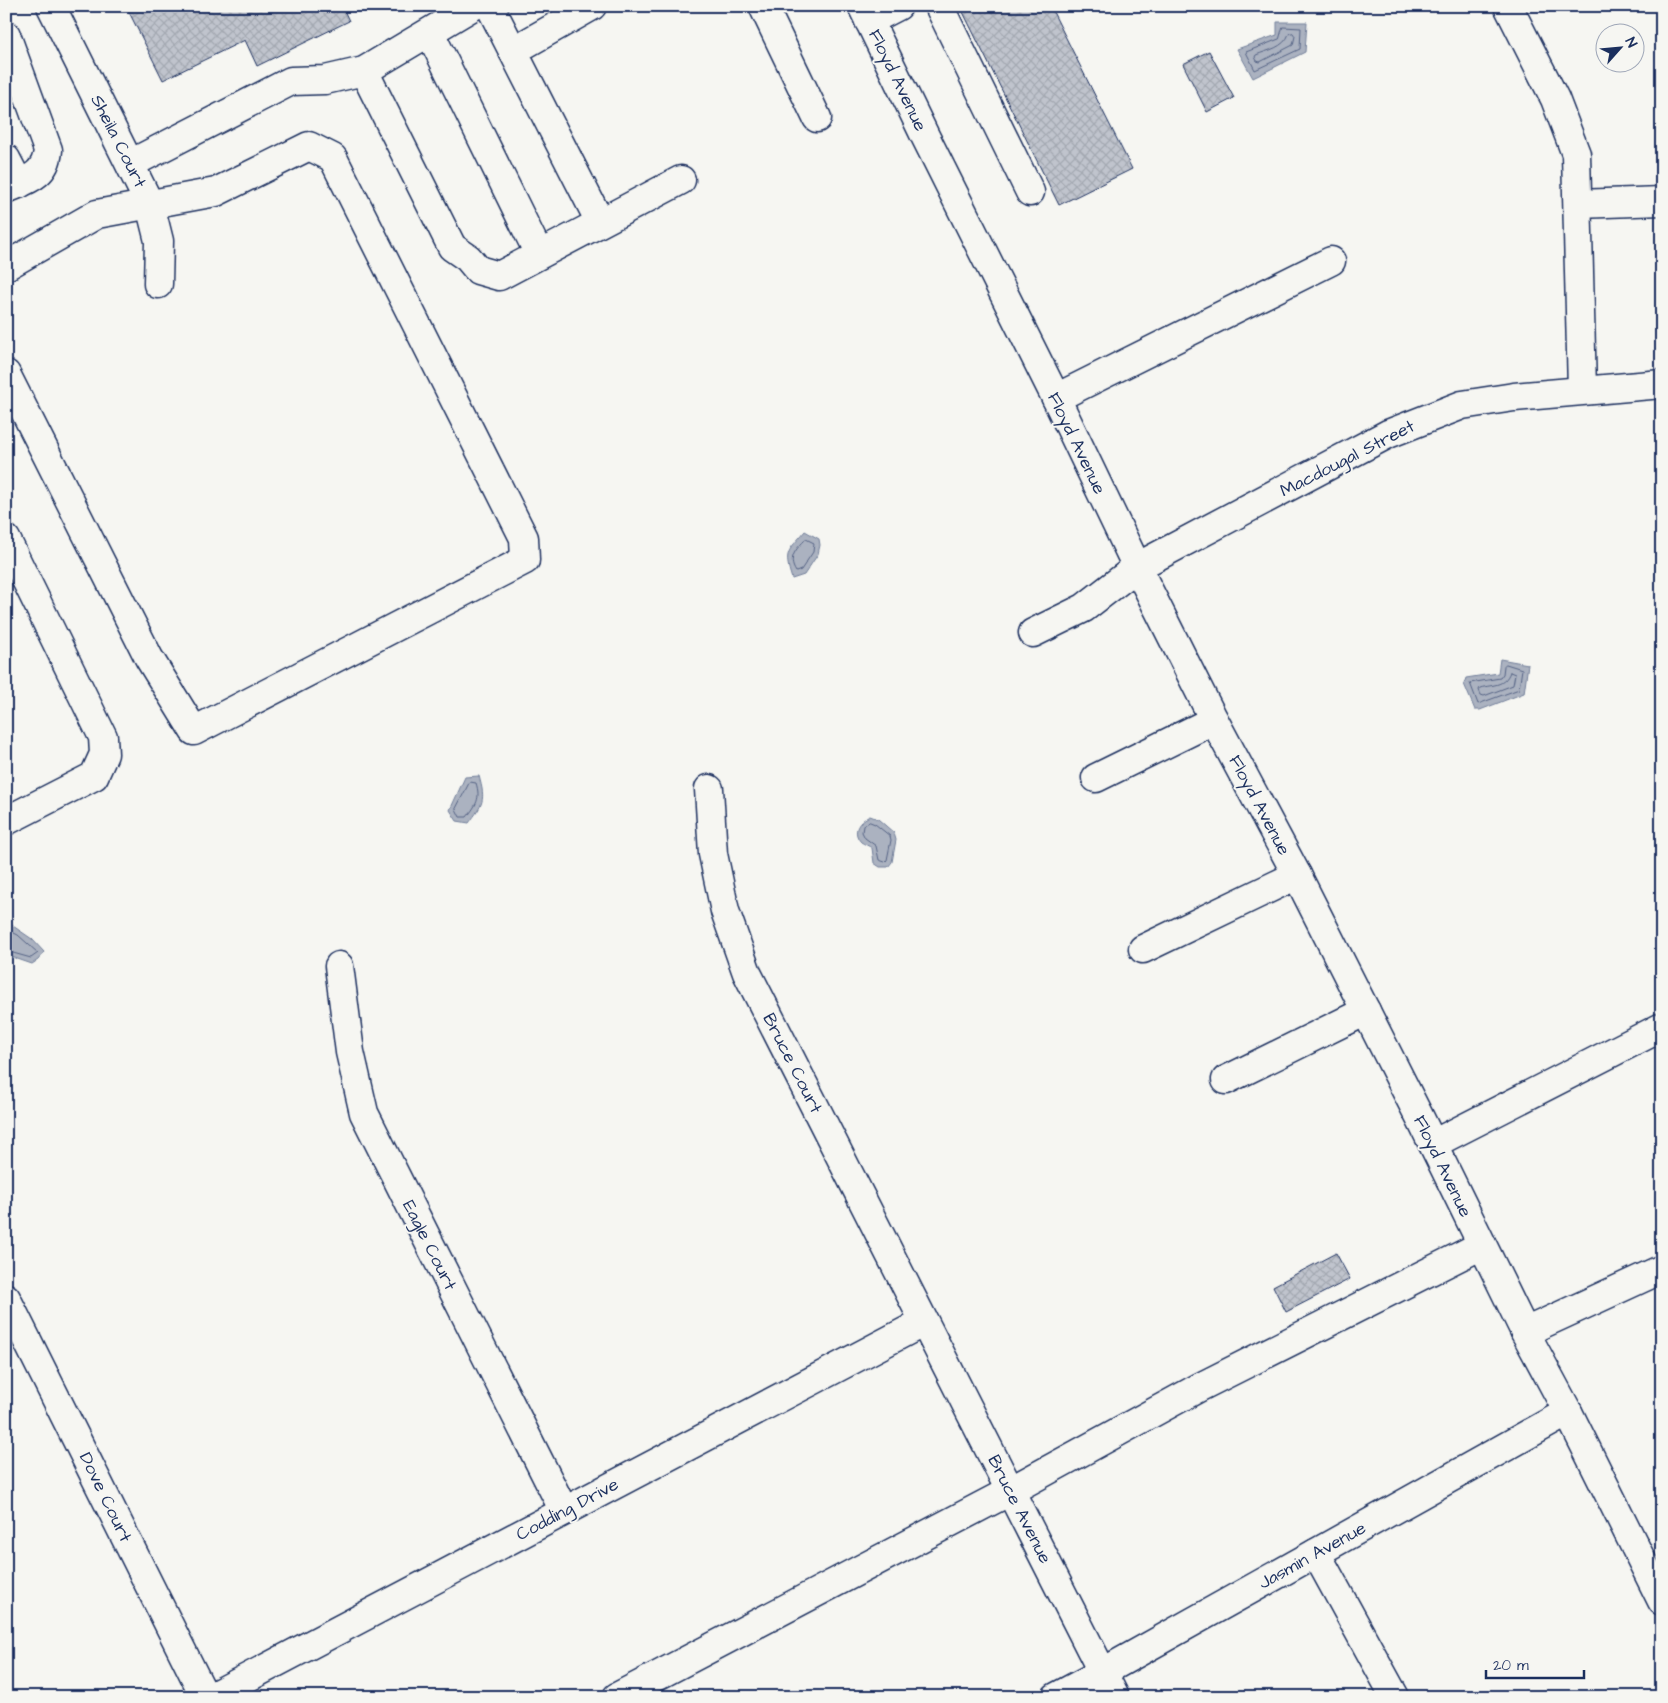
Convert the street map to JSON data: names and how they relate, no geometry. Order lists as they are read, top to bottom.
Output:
{
  "streets": {
    "street": [
      "Floyd Avenue",
      "Sheila Court",
      "Macdougal Street",
      "Bruce Court",
      "Eagle Court",
      "Dove Court",
      "Codding Drive",
      "Bruce Avenue",
      "Jasmin Avenue"
    ]
  },
  "crossings": [
    ["Floyd Avenue", "Macdougal Street"],
    ["Floyd Avenue", "Jasmin Avenue"],
    ["Bruce Court", "Codding Drive"],
    ["Bruce Court", "Bruce Avenue"],
    ["Eagle Court", "Codding Drive"],
    ["Codding Drive", "Bruce Avenue"],
    ["Bruce Avenue", "Jasmin Avenue"]
  ],
  "scale_bar": "20 m",
  "north": "top right"
}
